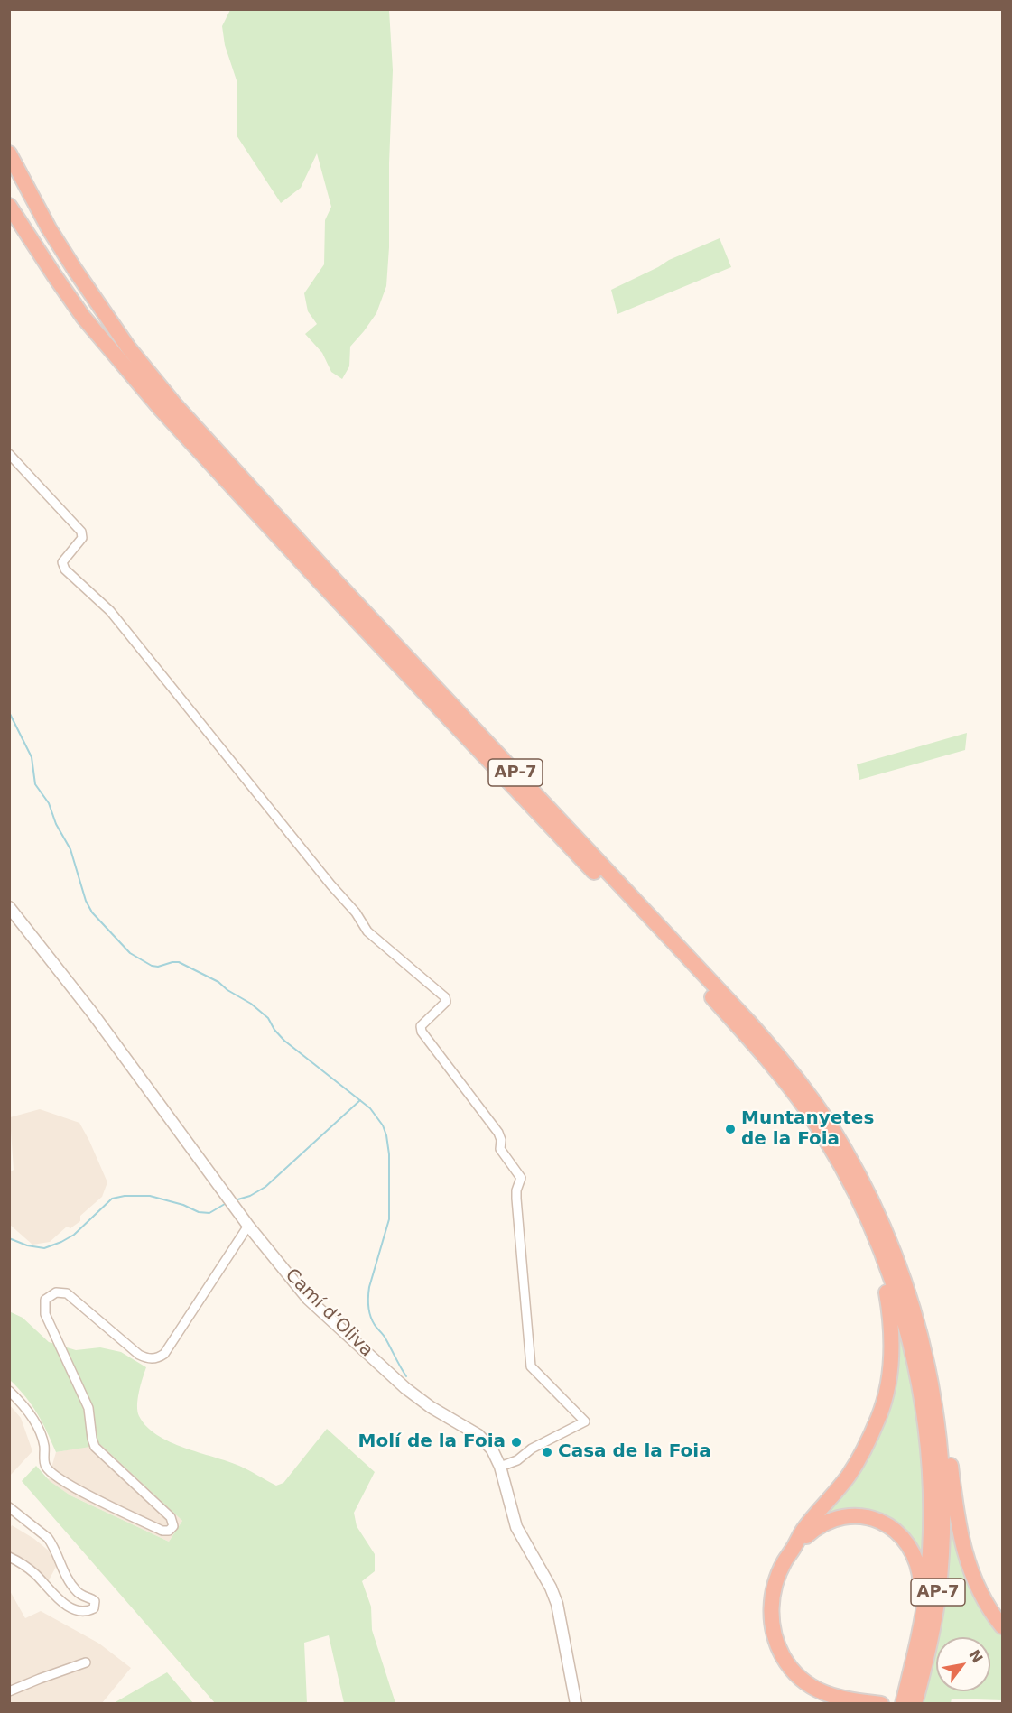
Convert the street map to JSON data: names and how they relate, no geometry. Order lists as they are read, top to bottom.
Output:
{
  "streets": {
    "highway": ["AP-7"],
    "street": ["Camí d’Oliva"]
  },
  "places": ["Muntanyetes de la Foia", "Molí de la Foia", "Casa de la Foia"],
  "north": "top right"
}
